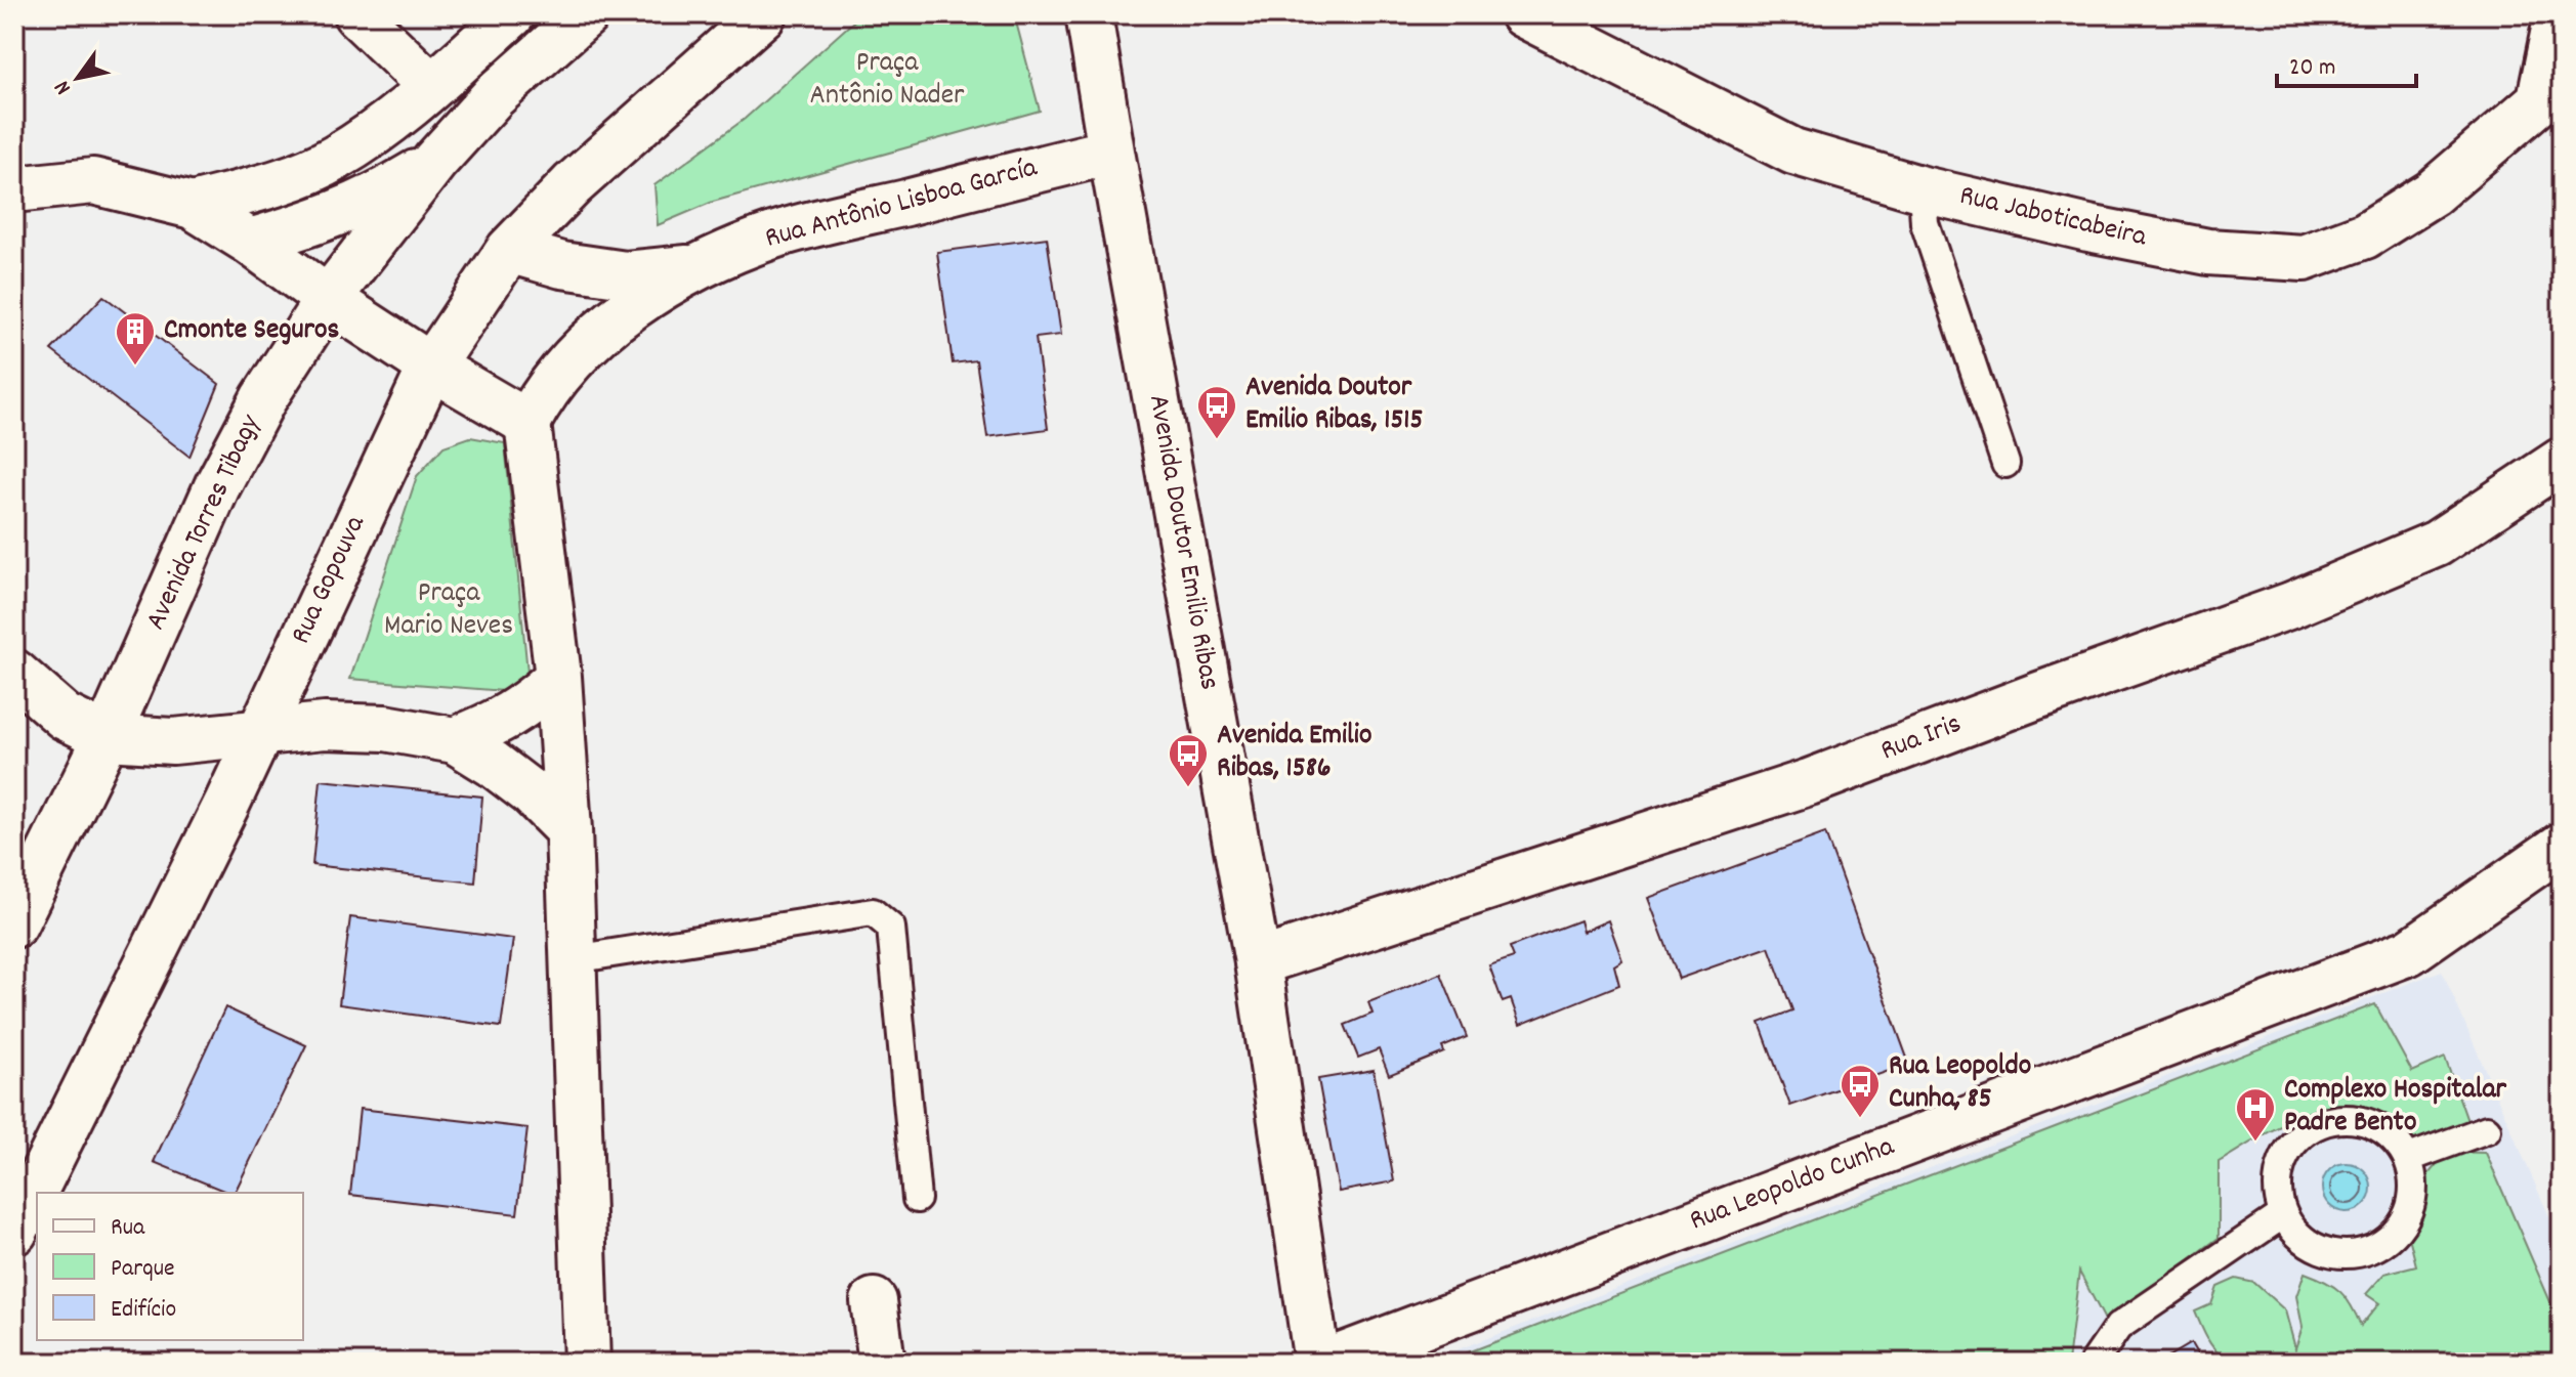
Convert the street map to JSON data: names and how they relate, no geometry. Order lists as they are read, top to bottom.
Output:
{
  "streets": {
    "street": [
      "Rua Antônio Lisboa García",
      "Rua Jaboticabeira",
      "Avenida Torres Tibagy",
      "Avenida Doutor Emilio Ribas",
      "Rua Gopouva",
      "Rua Iris",
      "Rua Leopoldo Cunha"
    ]
  },
  "crossings": [
    ["Rua Antônio Lisboa García", "Avenida Doutor Emilio Ribas"],
    ["Rua Antônio Lisboa García", "Rua Gopouva"],
    ["Avenida Doutor Emilio Ribas", "Rua Iris"]
  ],
  "parks": ["Praça Antônio Nader", "Praça Mario Neves"],
  "places": {
    "building": ["Cmonte Seguros"],
    "bus stop": ["Avenida Doutor Emilio Ribas, 1515", "Avenida Emilio Ribas, 1586", "Rua Leopoldo Cunha, 85"],
    "hospital": ["Complexo Hospitalar Padre Bento"]
  },
  "legend": ["Rua", "Parque", "Edifício"],
  "scale_bar": "20 m",
  "north": "bottom left"
}
